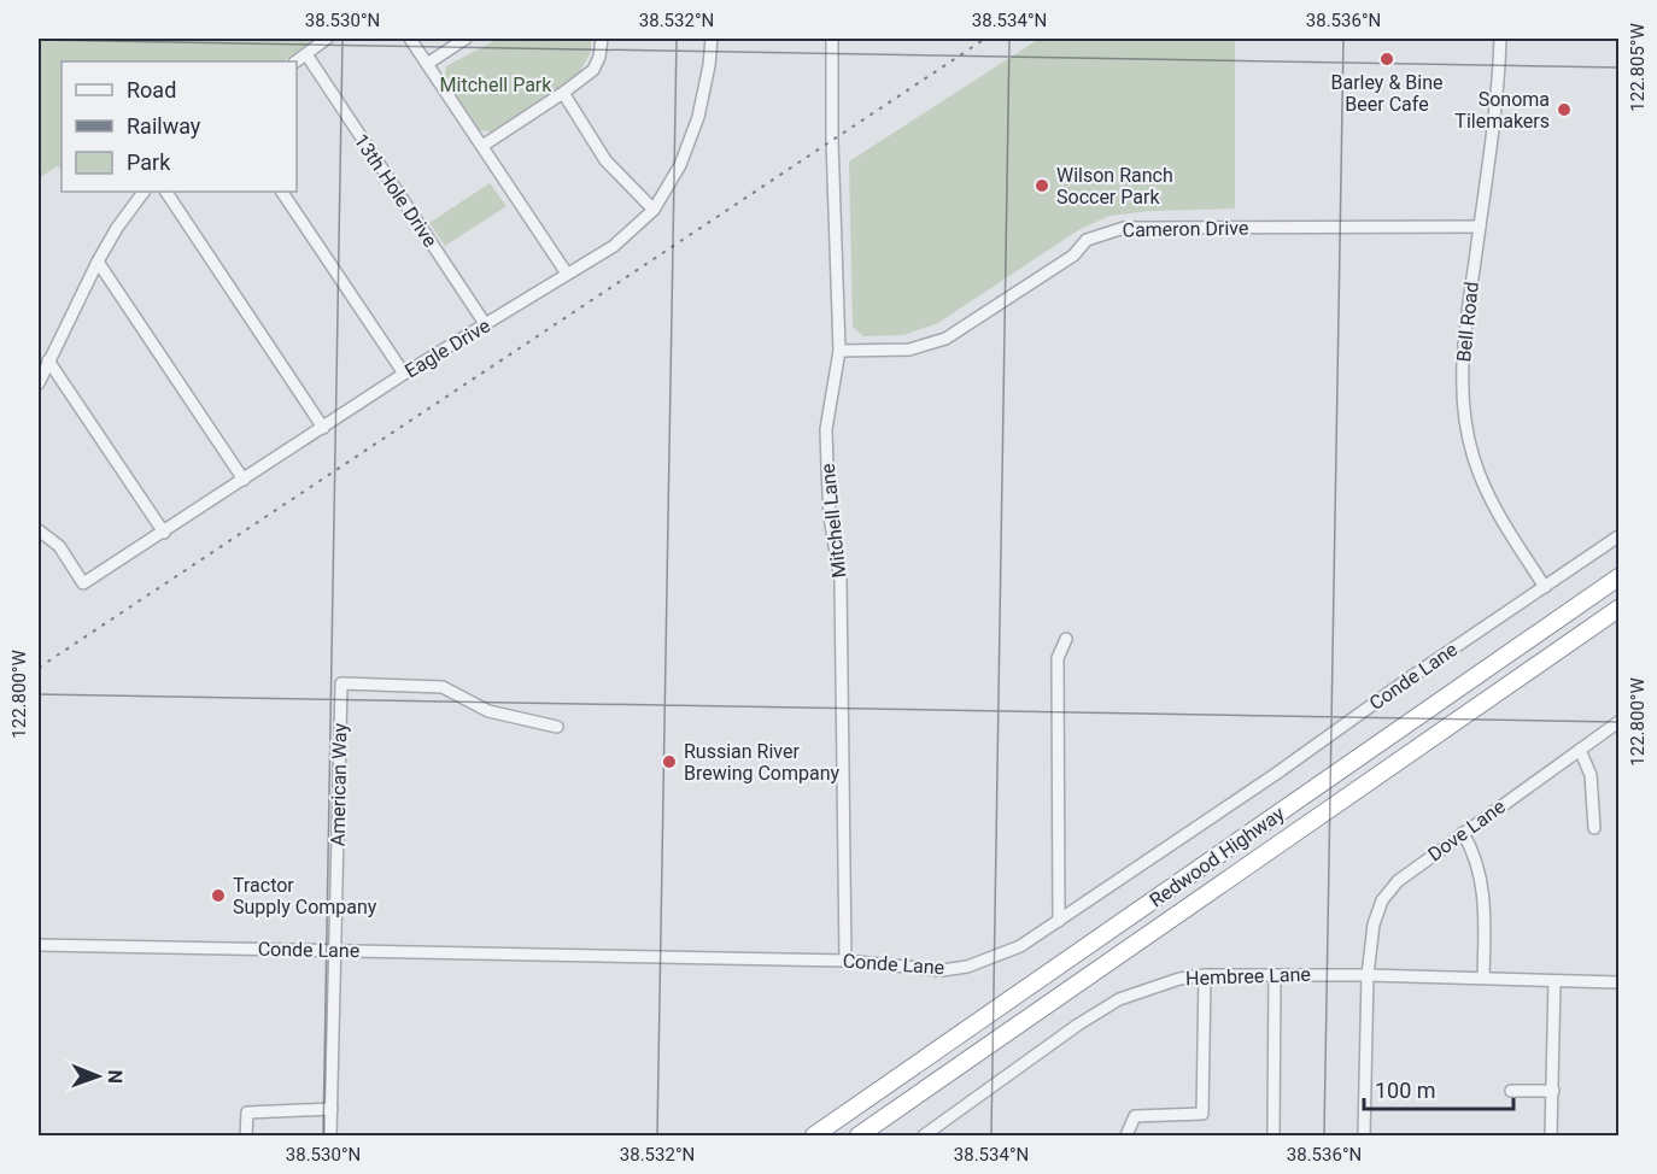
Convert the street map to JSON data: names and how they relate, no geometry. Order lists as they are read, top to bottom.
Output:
{
  "streets": {
    "highway": ["Redwood Highway"],
    "street": [
      "13th Hole Drive",
      "Cameron Drive",
      "Bell Road",
      "Eagle Drive",
      "Mitchell Lane",
      "Conde Lane",
      "American Way",
      "Dove Lane",
      "Hembree Lane"
    ]
  },
  "crossings": [
    ["13th Hole Drive", "Eagle Drive"],
    ["Cameron Drive", "Bell Road"],
    ["Cameron Drive", "Mitchell Lane"],
    ["Bell Road", "Conde Lane"],
    ["Mitchell Lane", "Conde Lane"],
    ["Conde Lane", "American Way"],
    ["Dove Lane", "Hembree Lane"]
  ],
  "parks": ["Mitchell Park"],
  "places": [
    "Barley & Bine Beer Cafe",
    "Sonoma Tilemakers",
    "Wilson Ranch Soccer Park",
    "Russian River Brewing Company",
    "Tractor Supply Company"
  ],
  "legend": ["Road", "Railway", "Park"],
  "scale_bar": "100 m",
  "north": "right",
  "coordinates": [
    "38.530°N",
    "38.532°N",
    "38.534°N",
    "38.536°N",
    "122.805°W",
    "122.800°W"
  ]
}
